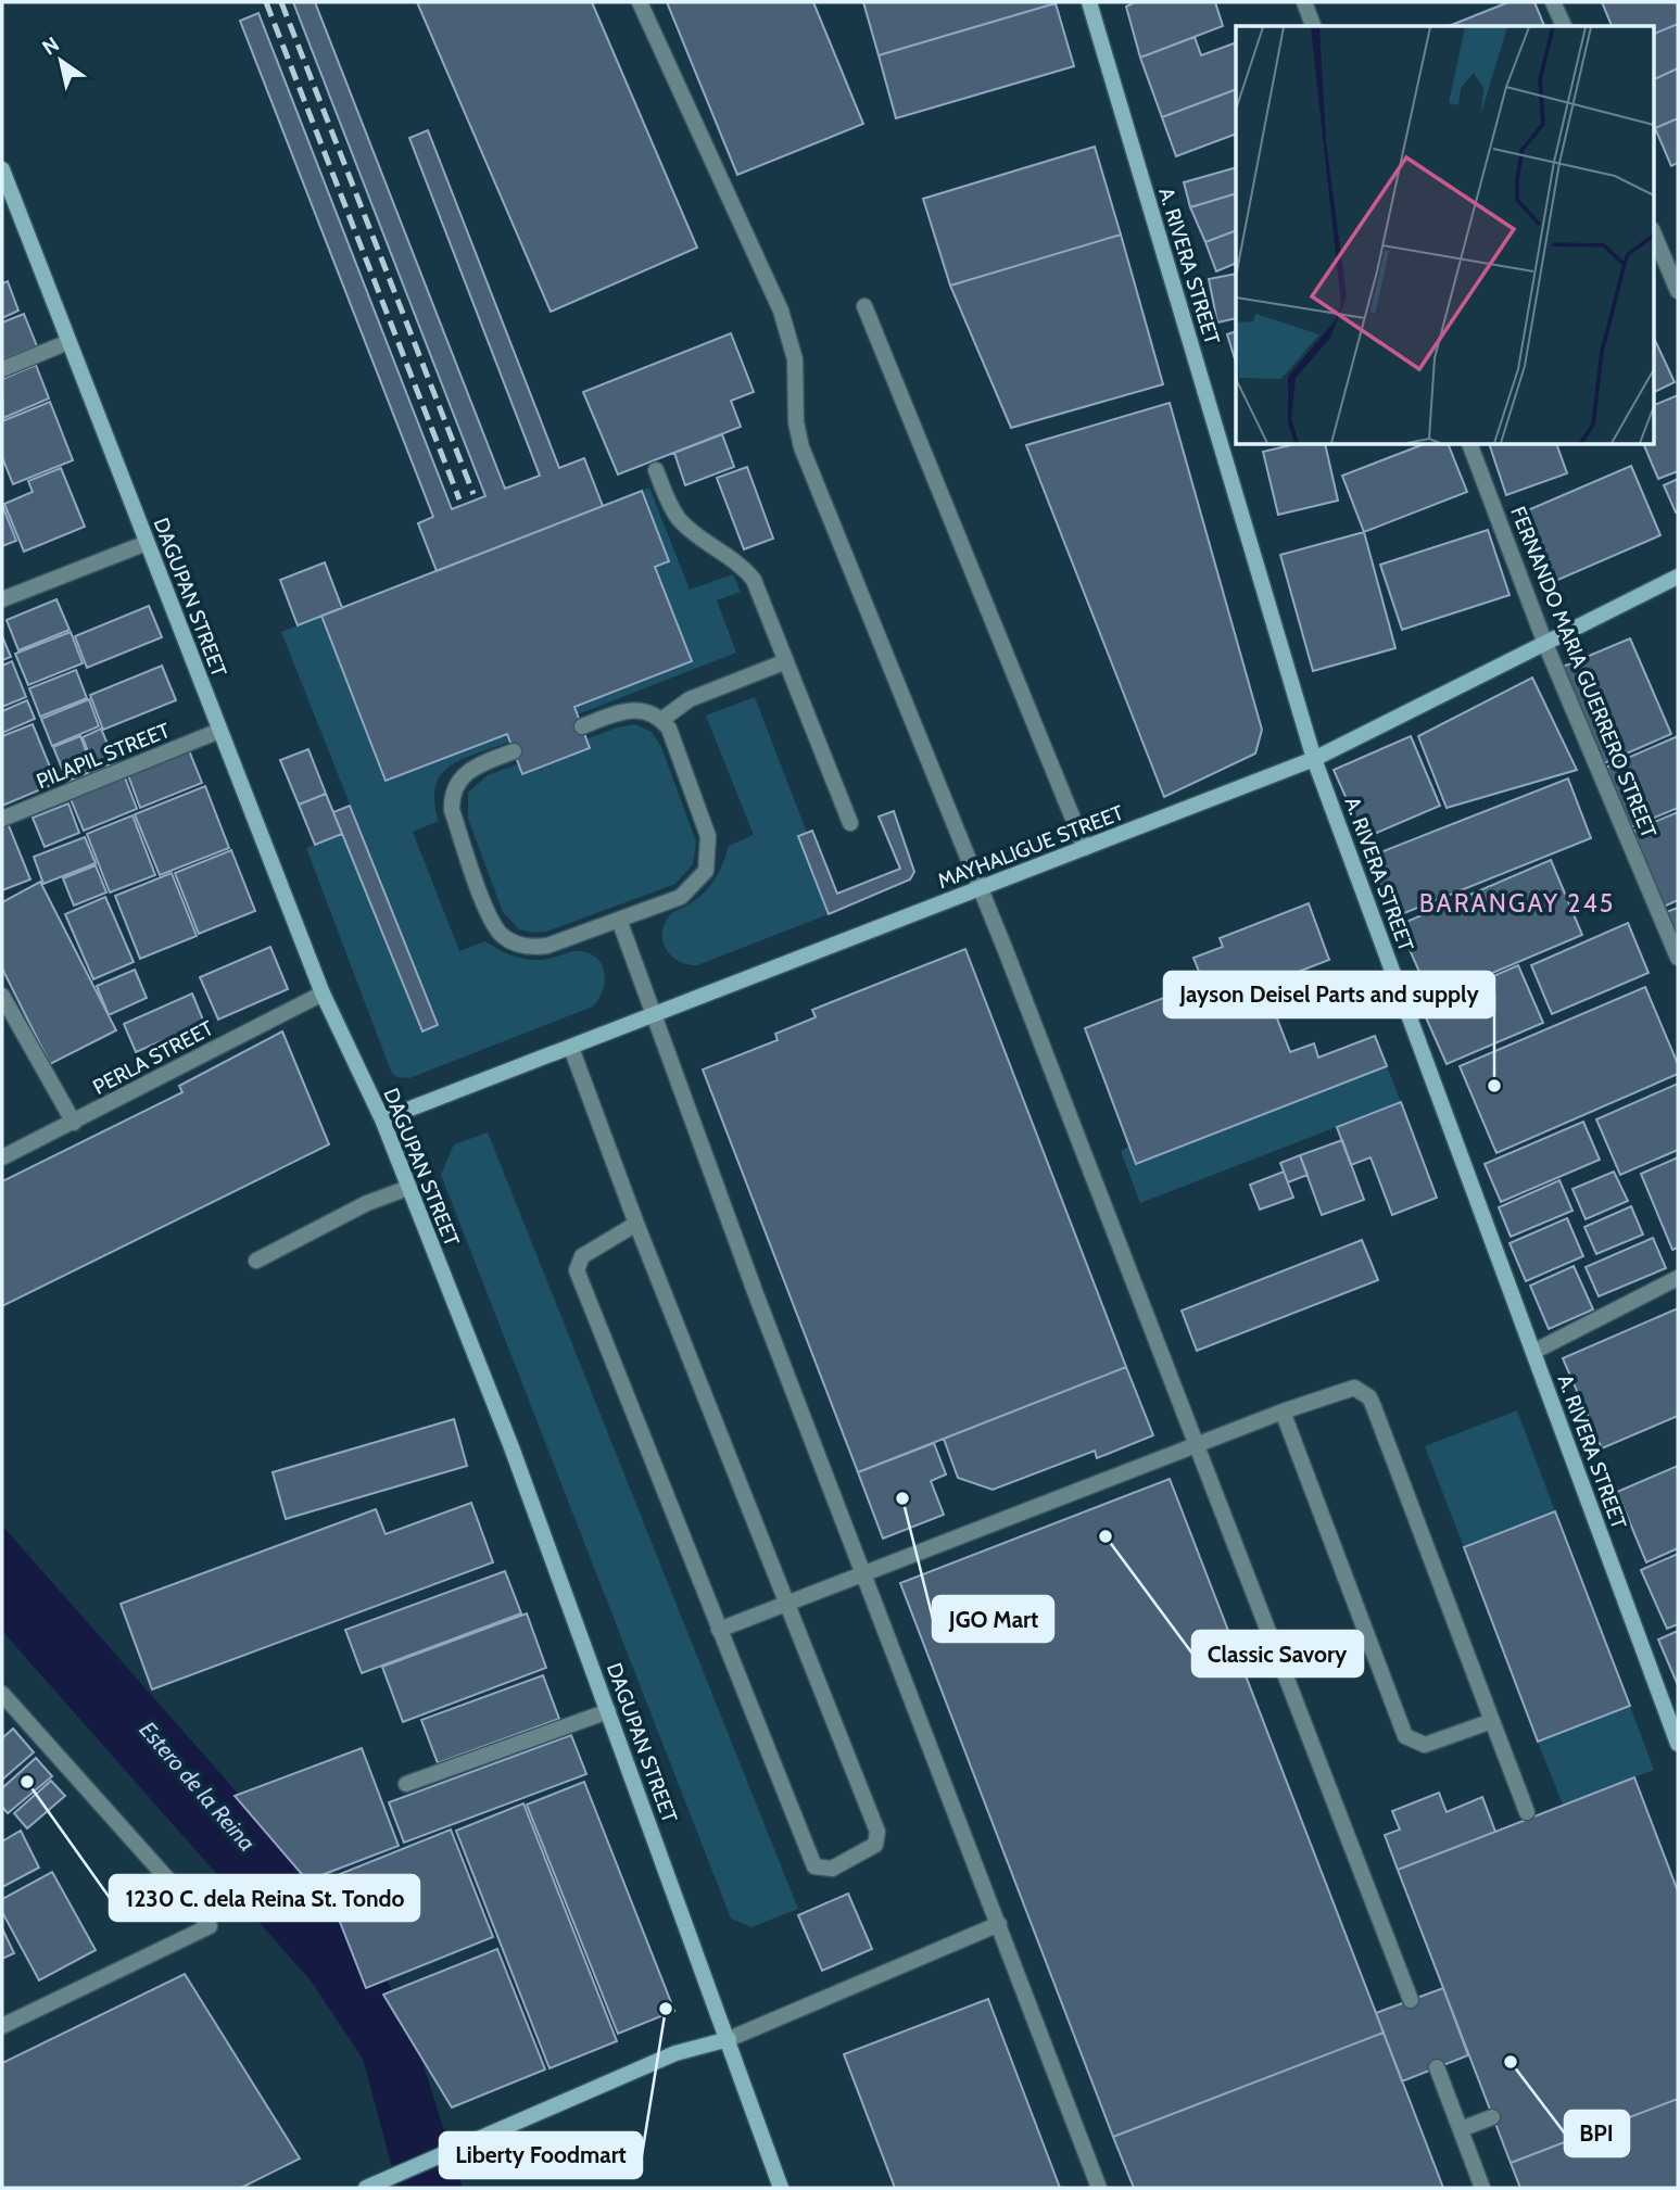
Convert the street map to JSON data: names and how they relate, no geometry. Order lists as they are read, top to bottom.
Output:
{
  "streets": {
    "street": [
      "A. RIVERA STREET",
      "DAGUPAN STREET",
      "FERNANDO MARIA GUERRERO STREET",
      "PILAPIL STREET",
      "MAYHALIGUE STREET",
      "PERLA STREET"
    ]
  },
  "crossings": [
    ["A. RIVERA STREET", "MAYHALIGUE STREET"],
    ["DAGUPAN STREET", "PILAPIL STREET"],
    ["DAGUPAN STREET", "MAYHALIGUE STREET"],
    ["DAGUPAN STREET", "PERLA STREET"],
    ["FERNANDO MARIA GUERRERO STREET", "MAYHALIGUE STREET"]
  ],
  "districts": ["BARANGAY 245"],
  "water": ["Estero de la Reina"],
  "places": [
    "Jayson Deisel Parts and supply",
    "JGO Mart",
    "Classic Savory",
    "1230 C. dela Reina St. Tondo",
    "Liberty Foodmart",
    "BPI"
  ],
  "north": "top left"
}
